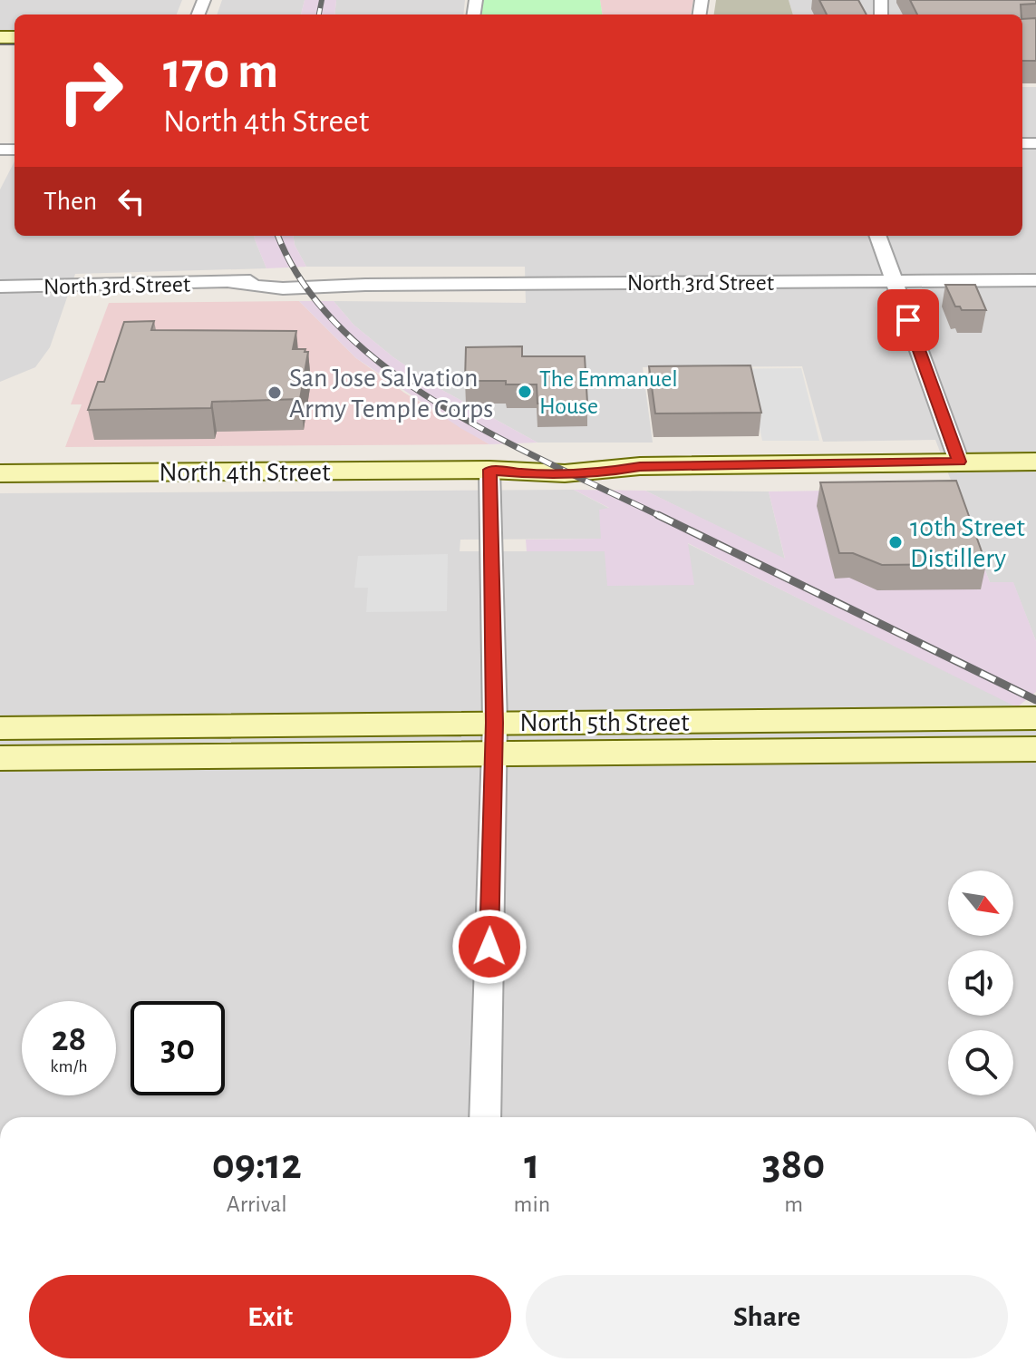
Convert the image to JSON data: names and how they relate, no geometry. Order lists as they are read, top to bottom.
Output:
{
  "streets": {
    "street": ["North 3rd Street", "North 4th Street", "North 5th Street"]
  },
  "places": ["The Emmanuel House", "San Jose Salvation Army Temple Corps", "10th Street Distillery"],
  "north": "bottom right",
  "page": {
    "turn": ["170 m", "North 4th Street"],
    "then": "Then",
    "speed": "28 km/h",
    "limit": "30",
    "eta": [
      "09:12",
      "Arrival",
      "1",
      "min",
      "380",
      "m"
    ],
    "buttons": ["Exit", "Share"]
  }
}
